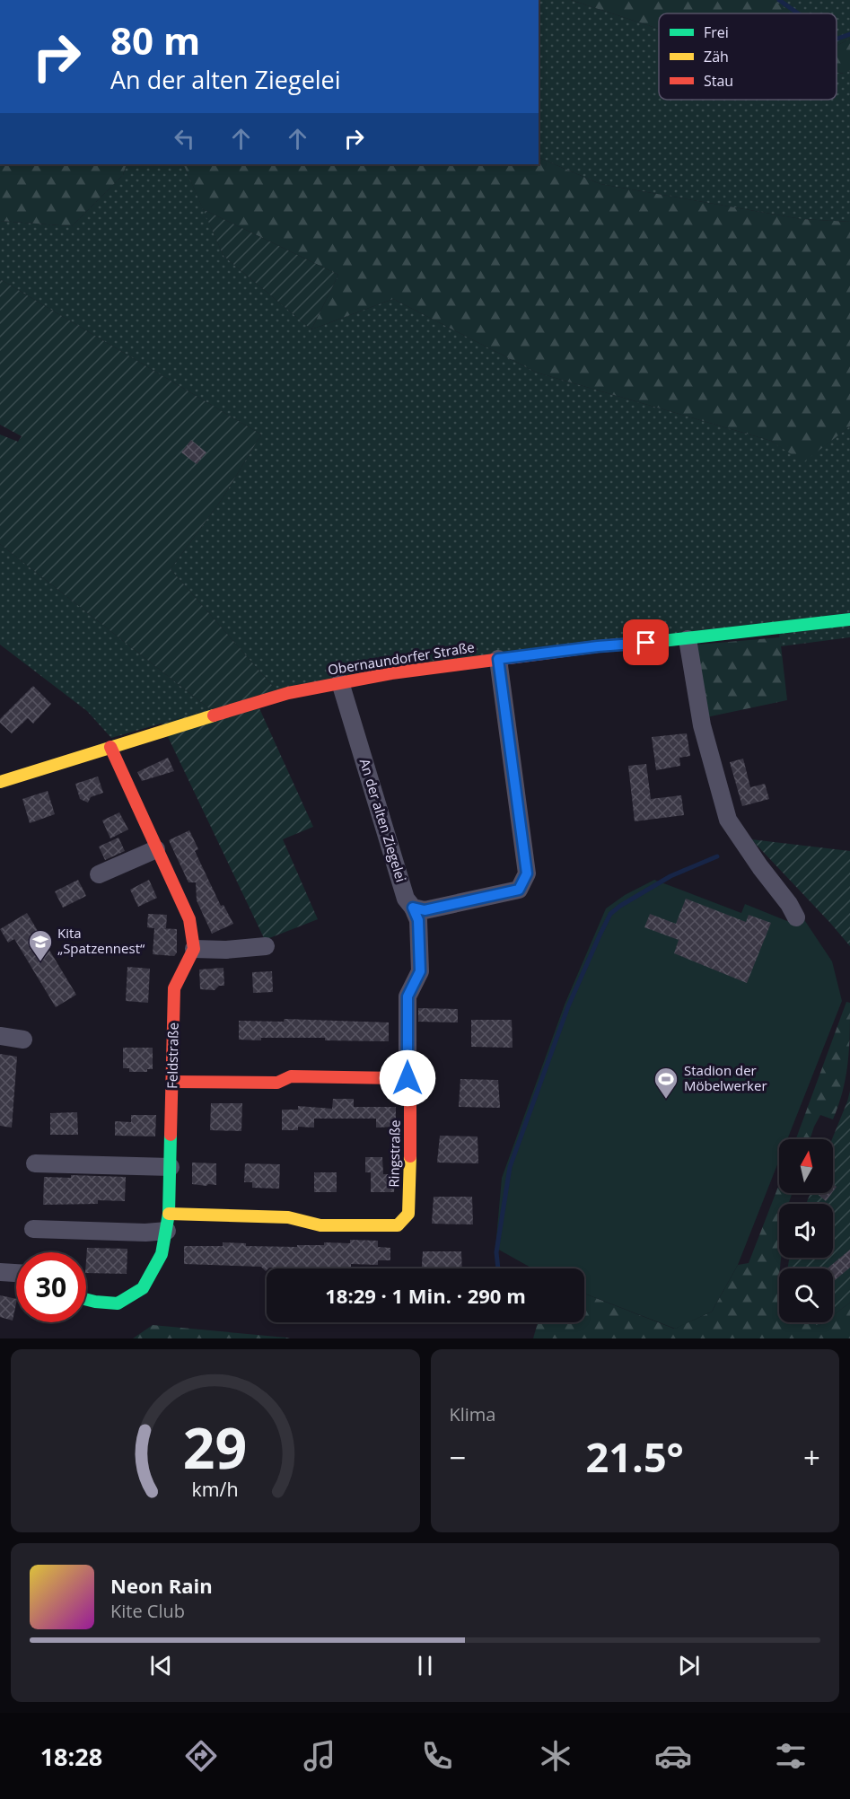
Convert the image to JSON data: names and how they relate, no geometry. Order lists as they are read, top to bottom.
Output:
{
  "streets": {
    "street": [
      "Obernaundorfer Straße",
      "An der alten Ziegelei",
      "Feldstraße",
      "Ringstraße"
    ]
  },
  "crossings": [
    ["Obernaundorfer Straße", "An der alten Ziegelei"],
    ["Feldstraße", "Ringstraße"]
  ],
  "places": {
    "school or university": ["Kita „Spatzennest“"],
    "sports": ["Stadion der Möbelwerker"]
  },
  "legend": ["Frei", "Zäh", "Stau"],
  "north": "top",
  "page": {
    "turn": ["80 m", "An der alten Ziegelei"],
    "limit": "30",
    "trip": "18:29 · 1 Min. · 290 m",
    "tile": "Klima",
    "heat": ["−", "21.5°", "+"],
    "song": ["Neon Rain", "Kite Club"],
    "tabs": "18:28",
    "gauge": ["29", "km/h"]
  }
}
